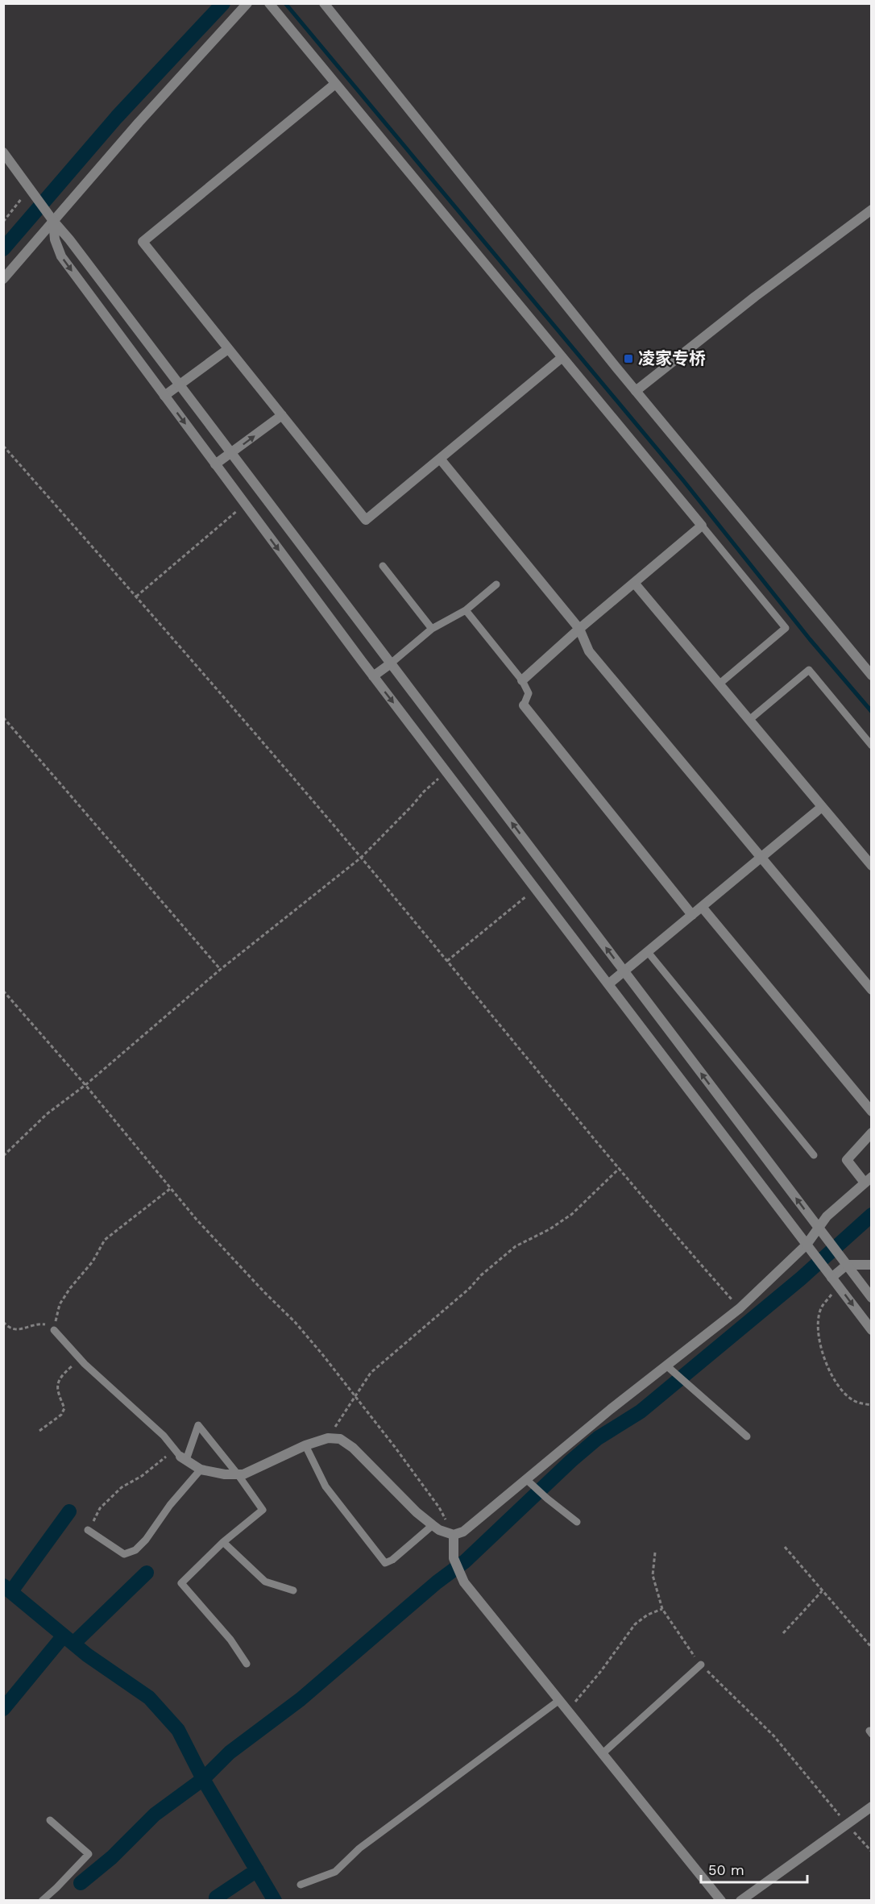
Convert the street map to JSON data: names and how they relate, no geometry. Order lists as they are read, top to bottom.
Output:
{
  "places": {
    "transit": ["凌家专桥"]
  },
  "scale_bar": "50 m"
}
